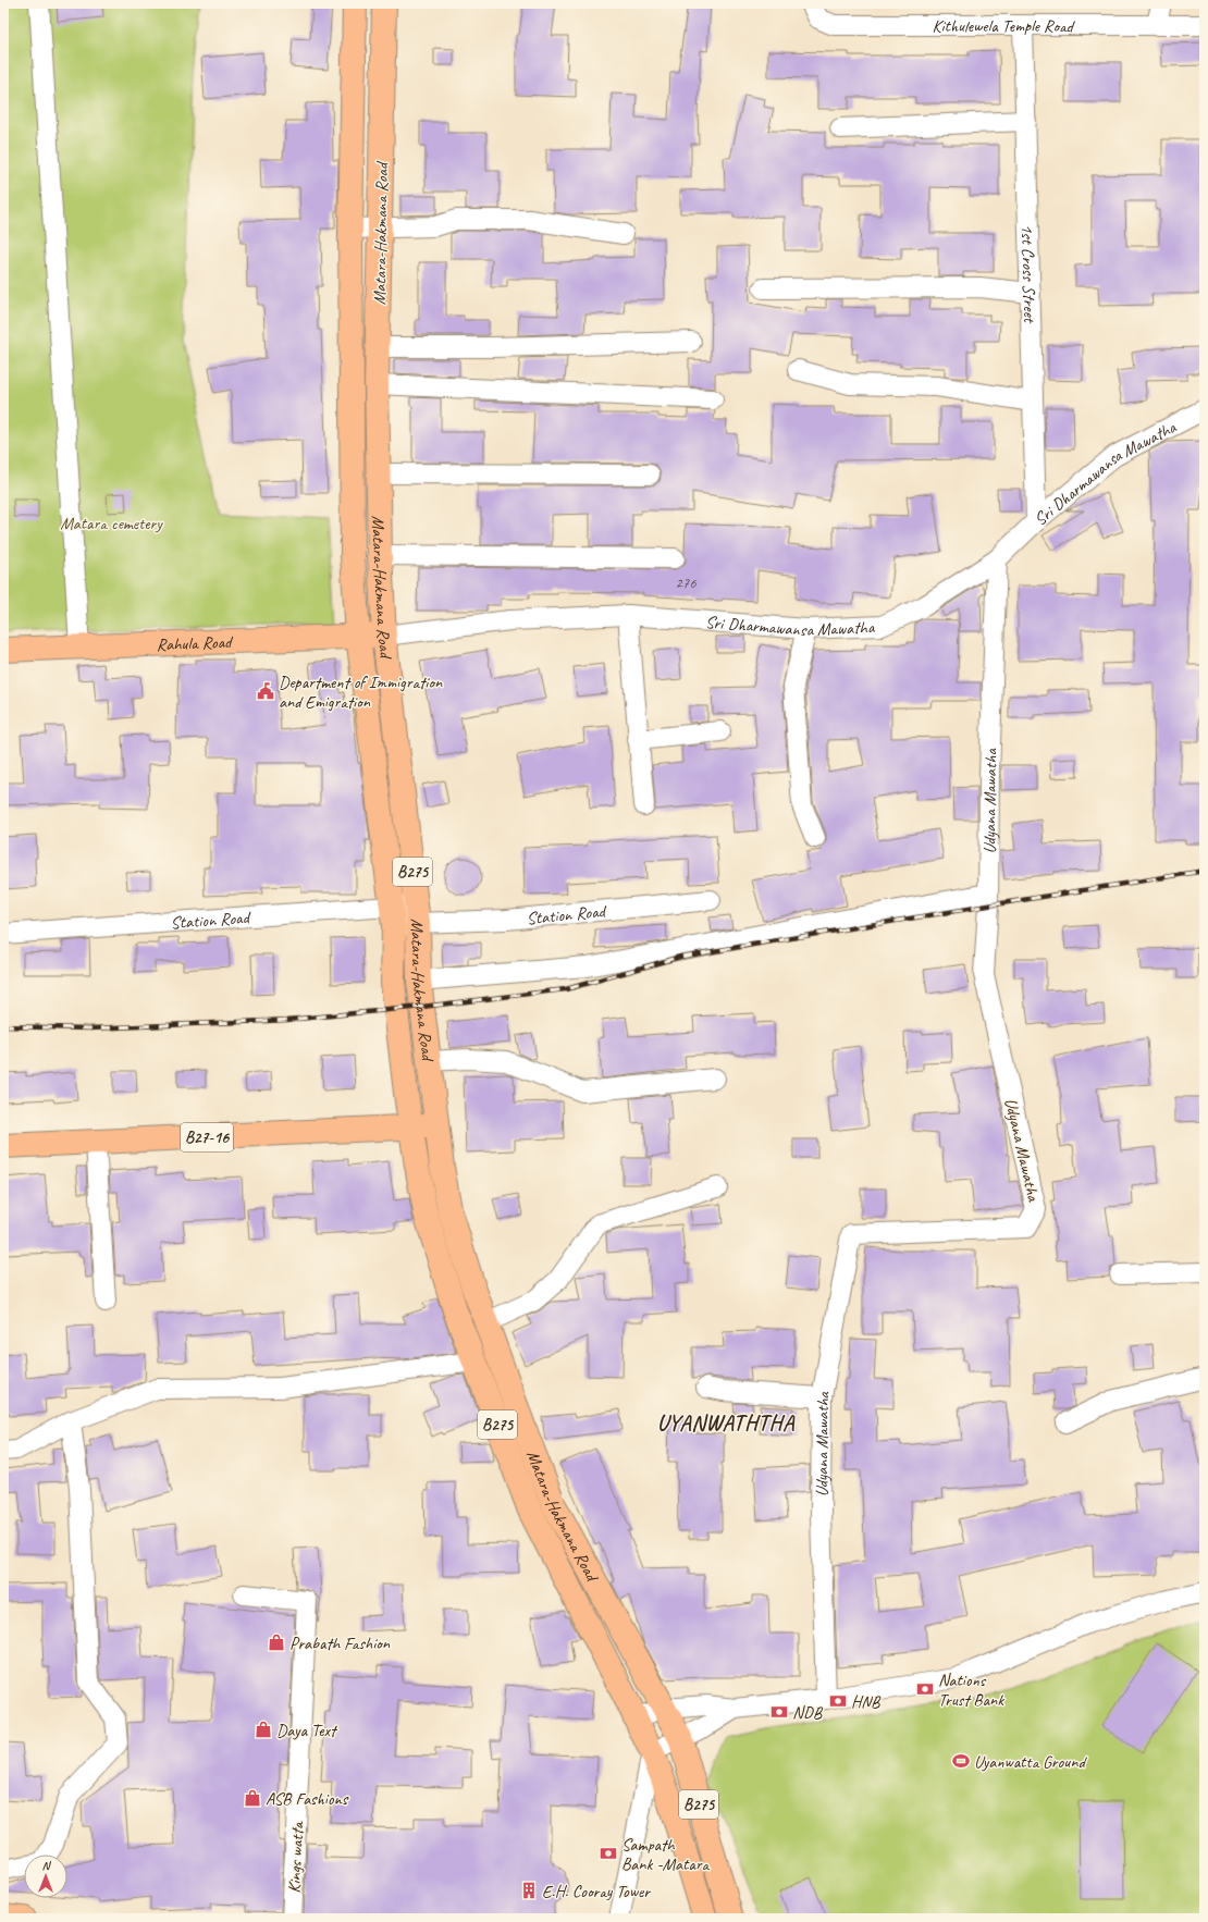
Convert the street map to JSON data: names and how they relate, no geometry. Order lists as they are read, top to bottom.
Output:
{
  "streets": {
    "main road": [
      "Matara-Hakmana Road",
      "Rahula Road",
      "B275",
      "B27-16"
    ],
    "street": [
      "Kithulewela Temple Road",
      "1st Cross Street",
      "Sri Dharmawansa Mawatha",
      "Udyana Mawatha",
      "Station Road",
      "Kings watta"
    ]
  },
  "crossings": [
    ["Kithulewela Temple Road", "1st Cross Street"],
    ["Matara-Hakmana Road", "Sri Dharmawansa Mawatha"],
    ["Matara-Hakmana Road", "Rahula Road"],
    ["Matara-Hakmana Road", "Station Road"],
    ["Matara-Hakmana Road", "B27-16"],
    ["1st Cross Street", "Sri Dharmawansa Mawatha"],
    ["Sri Dharmawansa Mawatha", "Rahula Road"],
    ["Sri Dharmawansa Mawatha", "Udyana Mawatha"]
  ],
  "districts": ["UYANWATHTHA"],
  "parks": ["Matara cemetery"],
  "places": {
    "public building": ["Department of Immigration and Emigration"],
    "shop": ["Prabath Fashion", "Daya Text", "ASB Fashions"],
    "bank": [
      "Nations Trust Bank",
      "HNB",
      "NDB",
      "Sampath Bank -Matara"
    ],
    "sports": ["Uyanwatta Ground"],
    "building": ["E.H. Cooray Tower"]
  },
  "house_numbers": ["276"],
  "north": "top"
}
